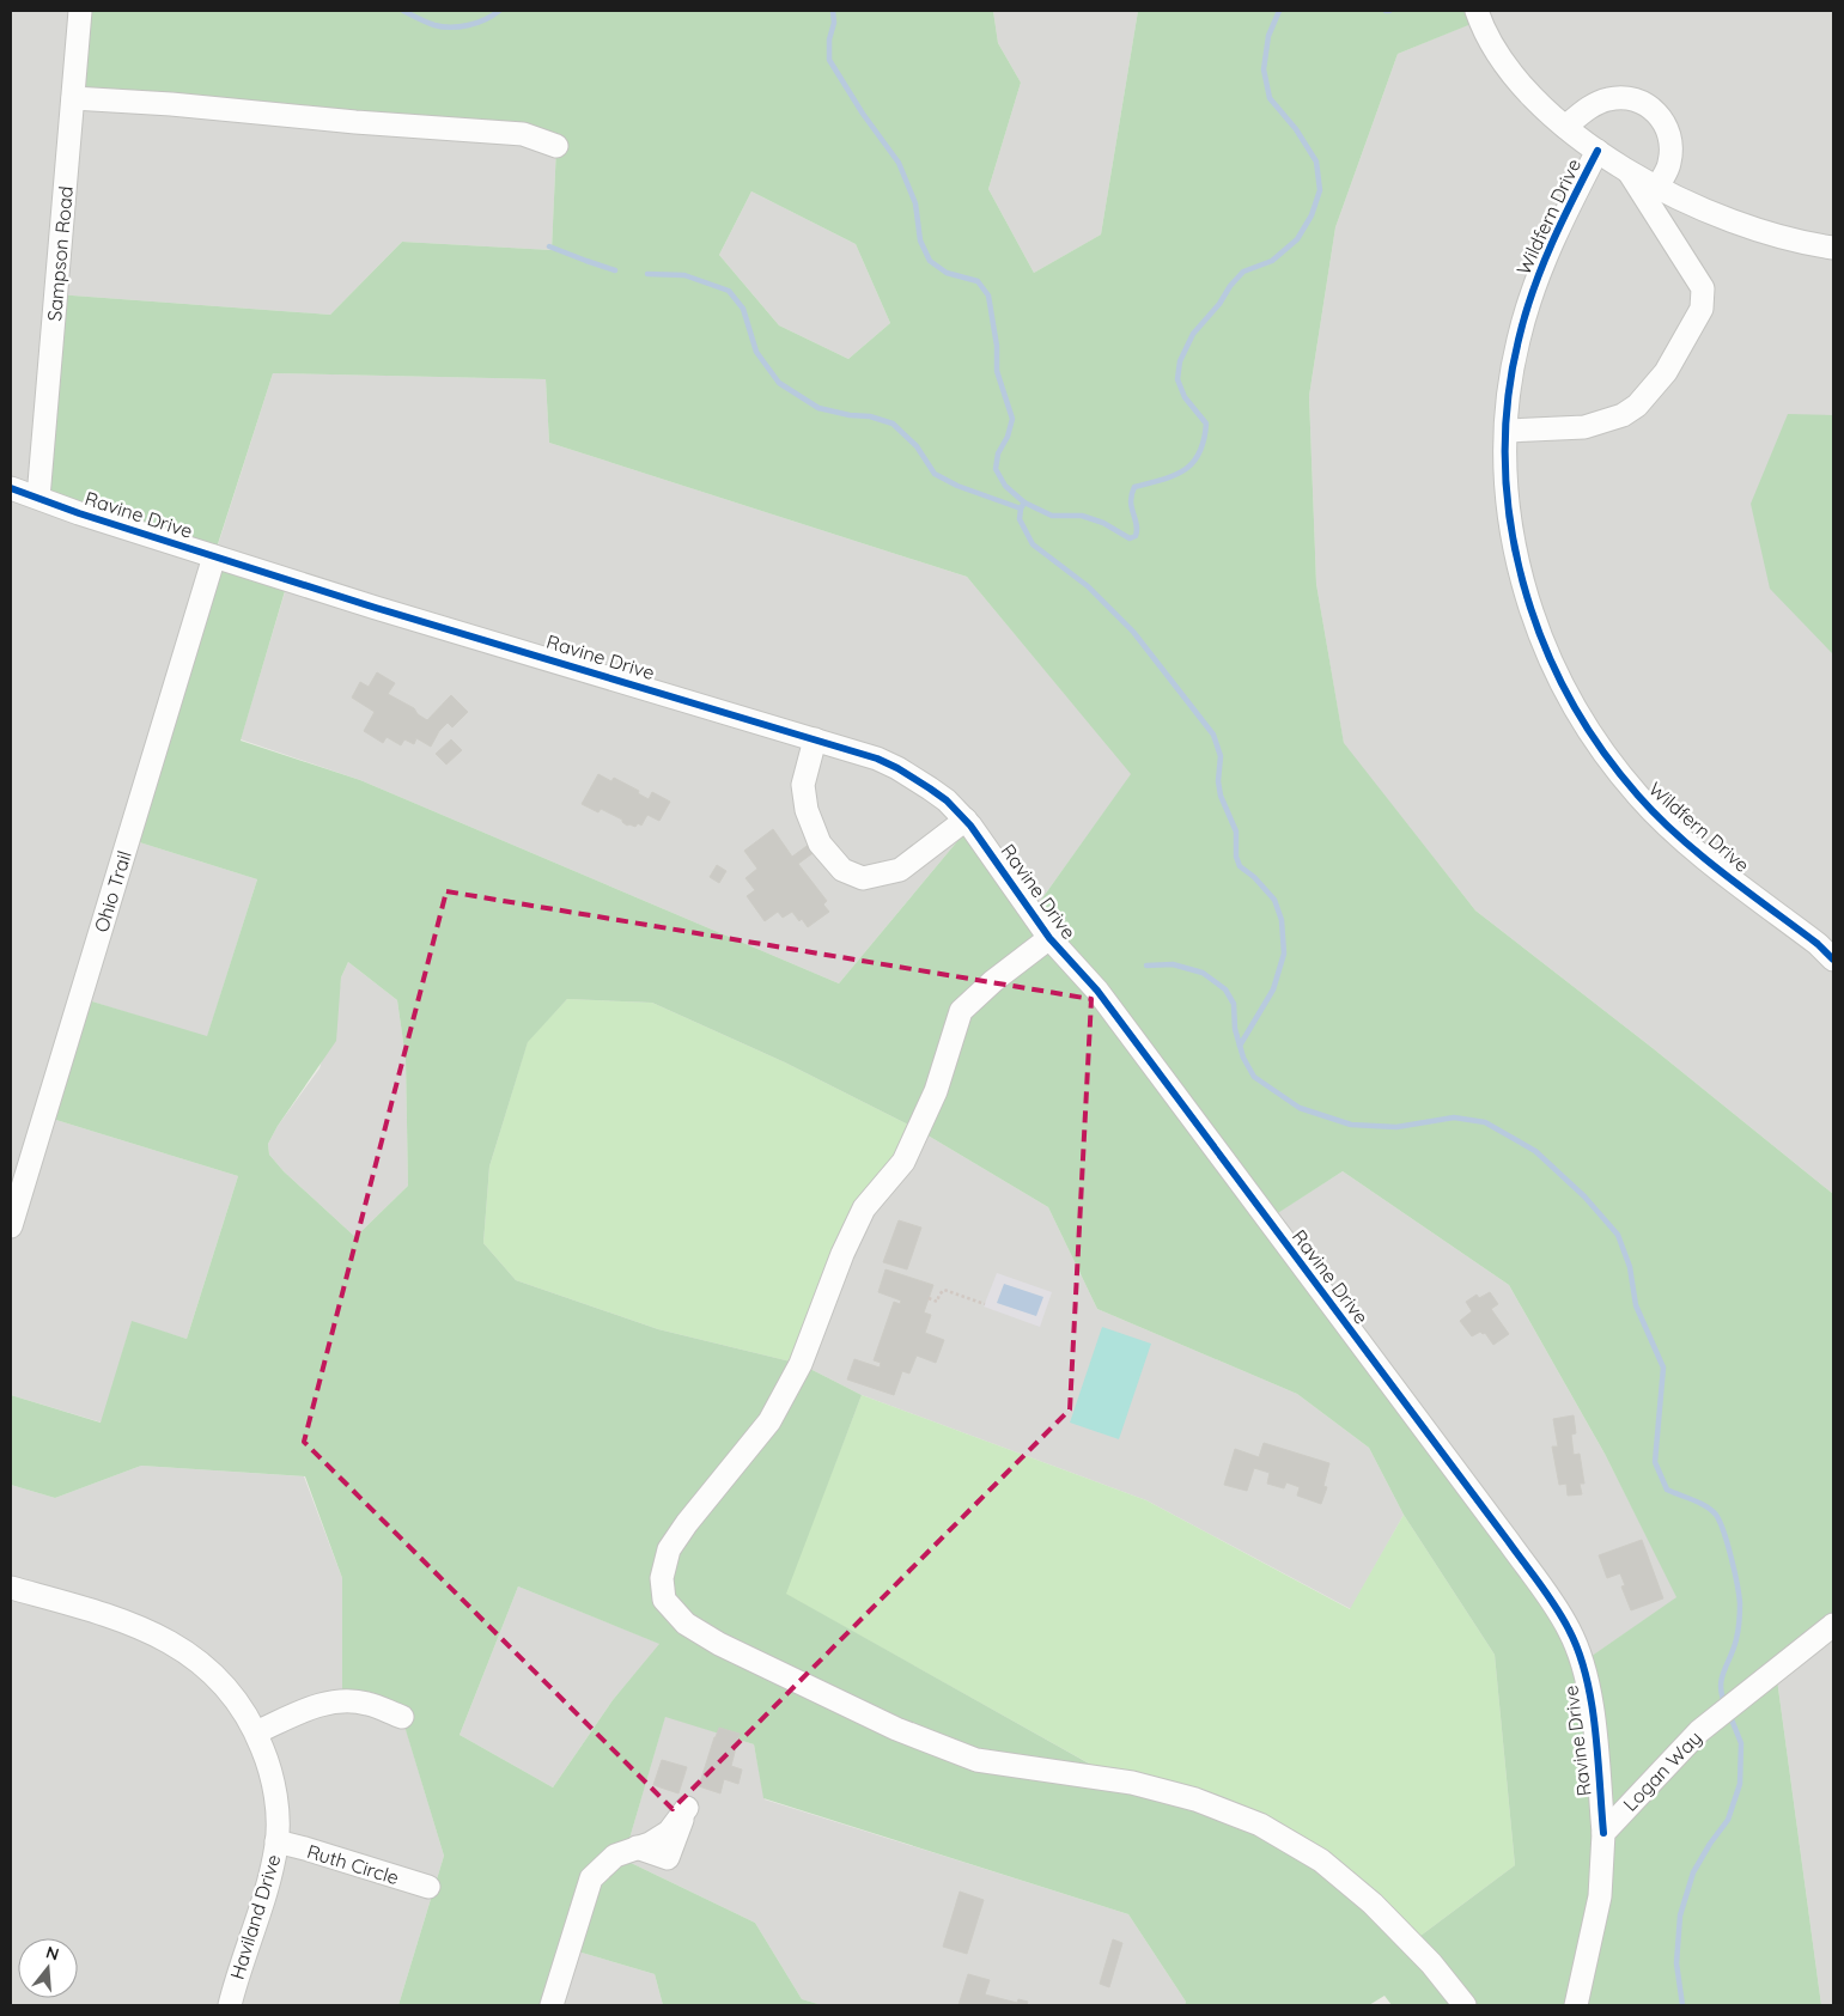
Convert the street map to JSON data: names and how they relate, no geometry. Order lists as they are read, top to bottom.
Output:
{
  "streets": {
    "street": [
      "Wildfern Drive",
      "Sampson Road",
      "Ravine Drive",
      "Ohio Trail",
      "Logan Way",
      "Ruth Circle",
      "Haviland Drive"
    ]
  },
  "crossings": [
    ["Sampson Road", "Ravine Drive"],
    ["Ravine Drive", "Ohio Trail"],
    ["Ravine Drive", "Logan Way"],
    ["Ruth Circle", "Haviland Drive"]
  ],
  "north": "top"
}
